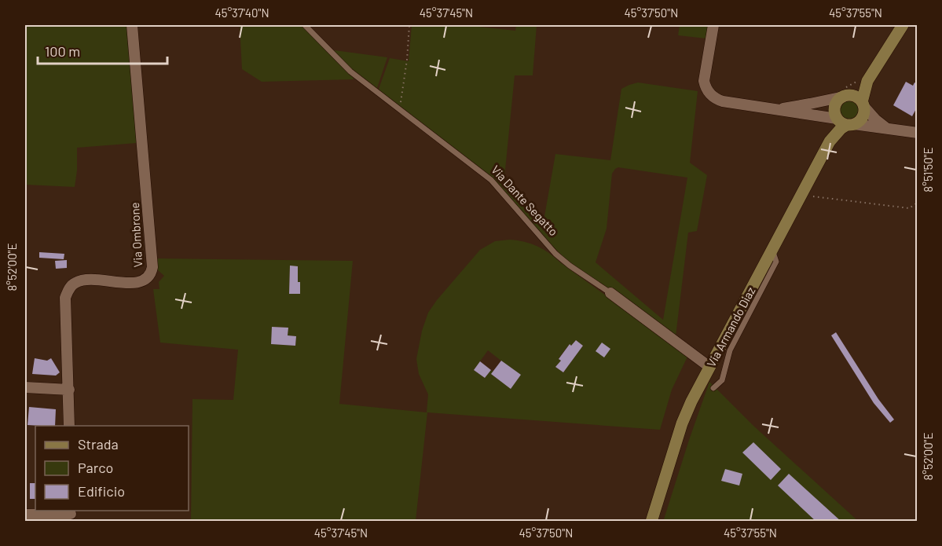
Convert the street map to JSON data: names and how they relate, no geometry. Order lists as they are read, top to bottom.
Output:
{
  "streets": {
    "street": ["Via Dante Segatto", "Via Ombrone", "Via Armando Diaz"]
  },
  "crossings": [
    ["Via Dante Segatto", "Via Armando Diaz"]
  ],
  "legend": ["Strada", "Parco", "Edificio"],
  "scale_bar": "100 m",
  "coordinates": [
    "45°37'40\"N",
    "45°37'45\"N",
    "45°37'50\"N",
    "45°37'55\"N",
    "8°51'50\"E",
    "8°52'00\"E"
  ]
}
